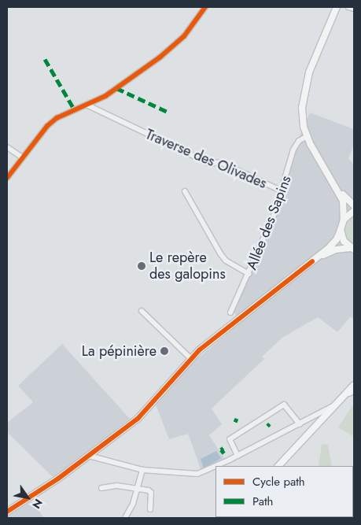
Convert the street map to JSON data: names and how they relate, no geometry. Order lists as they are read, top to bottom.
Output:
{
  "streets": {
    "street": ["Traverse des Olivades", "Allée des Sapins"]
  },
  "crossings": [
    ["Traverse des Olivades", "Allée des Sapins"]
  ],
  "places": ["Le repère des galopins", "La pépinière"],
  "legend": ["Cycle path", "Path"],
  "north": "bottom right"
}
